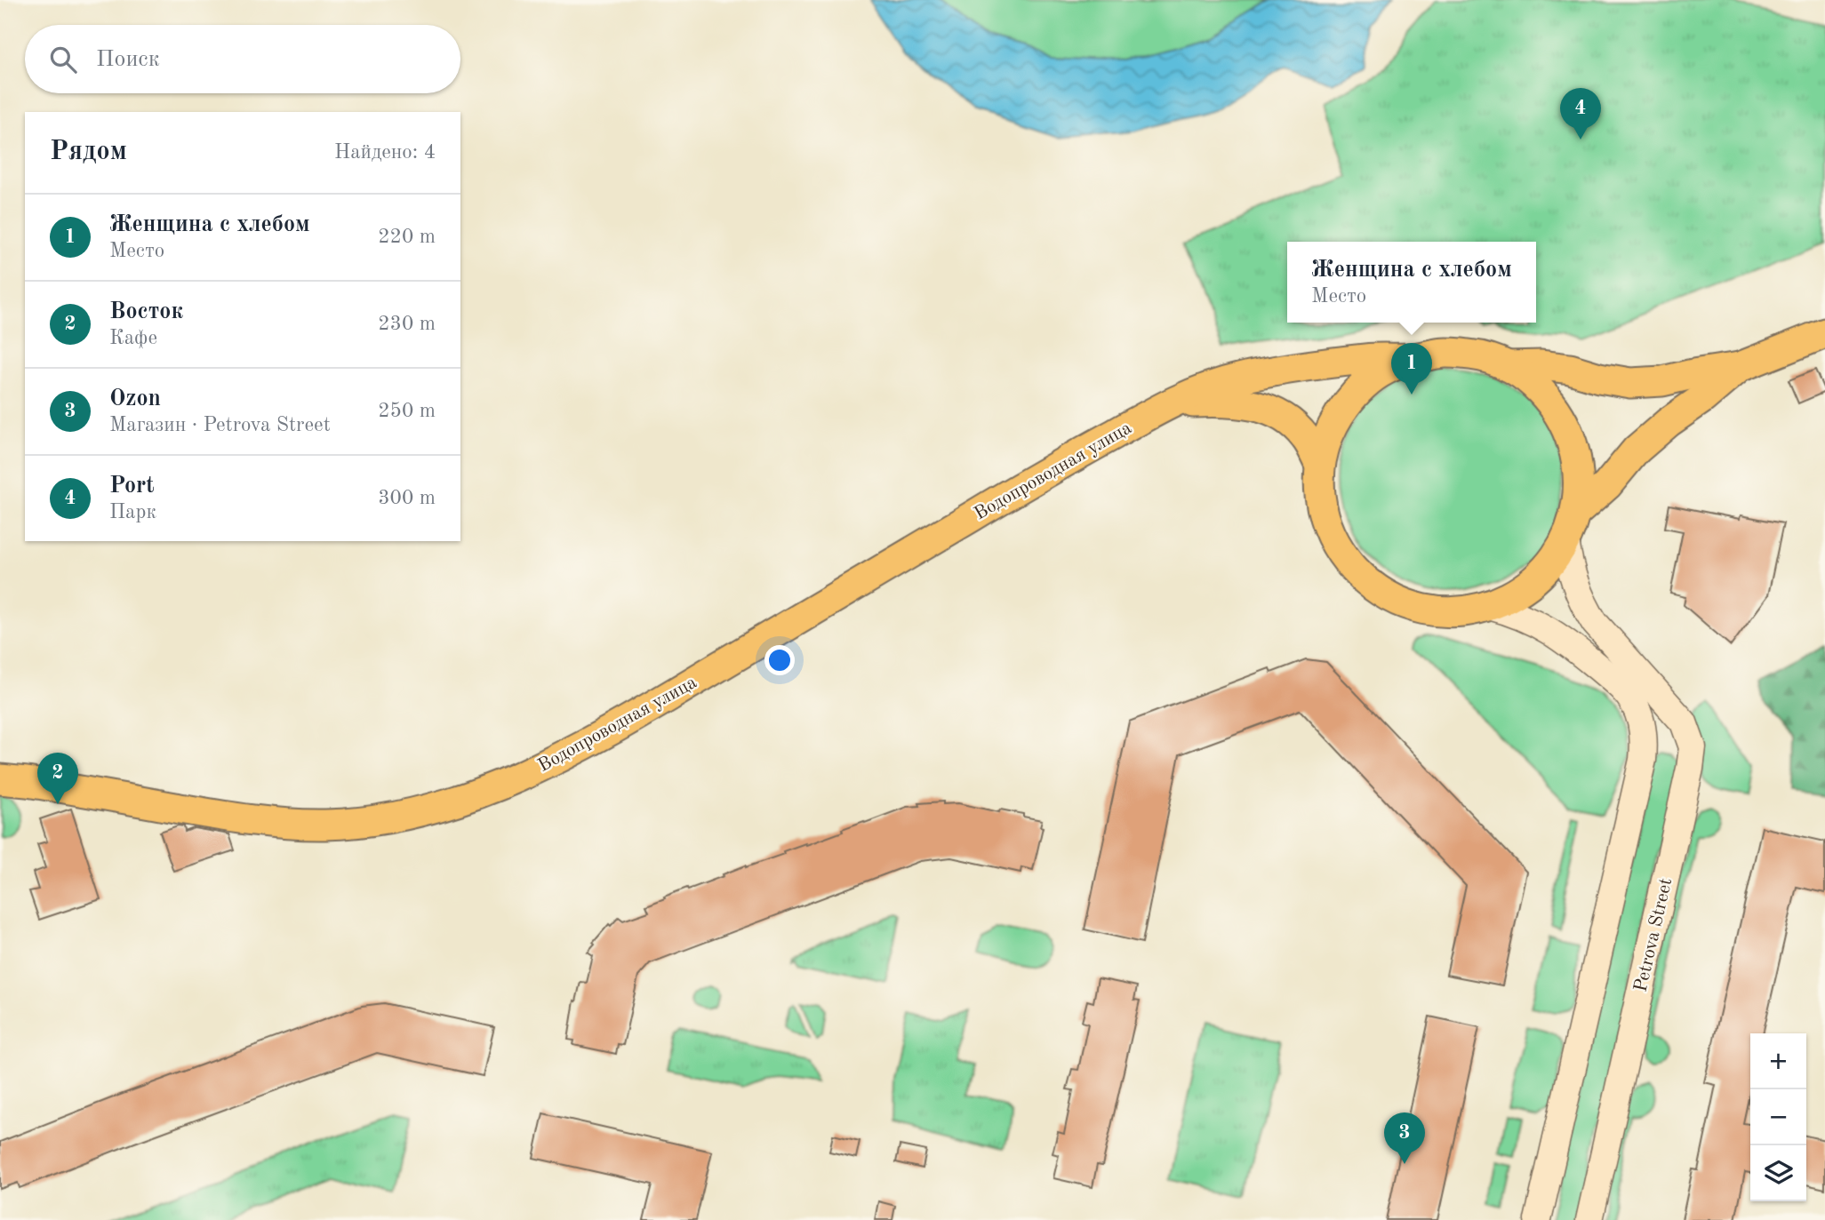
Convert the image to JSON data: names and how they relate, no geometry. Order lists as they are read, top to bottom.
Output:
{
  "streets": {
    "main road": ["Водопроводная улица", "Petrova Street"]
  },
  "page": {
    "search": "Поиск",
    "pins": [
      "4",
      "1",
      "2",
      "3"
    ],
    "heading": ["Рядом", "Найдено: 4"],
    "list": [
      {
        "mark": "1",
        "name": "Женщина с хлебом",
        "note": "Место",
        "value": "220 m"
      },
      {
        "mark": "2",
        "name": "Восток",
        "note": "Кафе",
        "value": "230 m"
      },
      {
        "mark": "3",
        "name": "Ozon",
        "note": "Магазин · Petrova Street",
        "value": "250 m"
      },
      {
        "mark": "4",
        "name": "Port",
        "note": "Парк",
        "value": "300 m"
      }
    ],
    "popup": ["Женщина с хлебом", "Место"],
    "map_buttons": ["+", "−"]
  }
}
